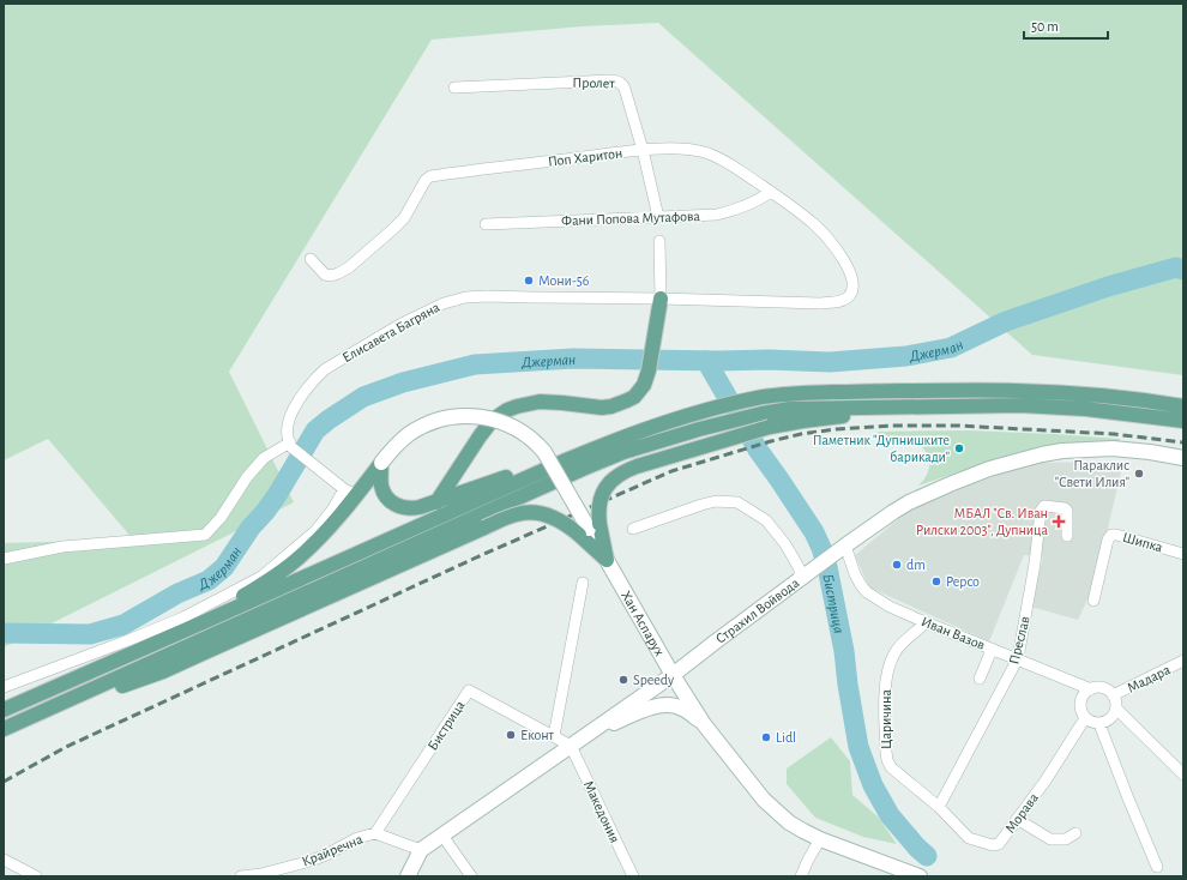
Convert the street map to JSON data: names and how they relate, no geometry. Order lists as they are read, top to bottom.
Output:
{
  "streets": {
    "street": [
      "Пролет",
      "Поп Харитон",
      "Фани Попова Мутафова",
      "Елисавета Багряна",
      "Шипка",
      "Страхил Войвода",
      "Хан Аспарух",
      "Иван Вазов",
      "Преслав",
      "Мадара",
      "Царичина",
      "Бистрица",
      "Македония",
      "Морава",
      "Крайречна"
    ]
  },
  "crossings": [
    ["Пролет", "Поп Харитон"],
    ["Пролет", "Фани Попова Мутафова"],
    ["Поп Харитон", "Фани Попова Мутафова"],
    ["Поп Харитон", "Елисавета Багряна"],
    ["Страхил Войвода", "Хан Аспарух"],
    ["Страхил Войвода", "Иван Вазов"],
    ["Страхил Войвода", "Бистрица"],
    ["Страхил Войвода", "Македония"],
    ["Страхил Войвода", "Крайречна"],
    ["Иван Вазов", "Преслав"],
    ["Иван Вазов", "Мадара"],
    ["Иван Вазов", "Царичина"],
    ["Иван Вазов", "Морава"],
    ["Преслав", "Царичина"],
    ["Преслав", "Морава"],
    ["Мадара", "Морава"],
    ["Царичина", "Морава"],
    ["Бистрица", "Македония"],
    ["Бистрица", "Крайречна"]
  ],
  "water": ["Джерман", "Бистрица"],
  "places": {
    "other": [
      "Мони-56",
      "Паметник \"Дупнишките барикади\"",
      "Параклис \"Свети Илия\"",
      "dm",
      "Pepco",
      "Speedy",
      "Еконт",
      "Lidl"
    ],
    "health": ["МБАЛ \"Св. Иван Рилски 2003\", Дупница"]
  },
  "scale_bar": "50 m"
}
